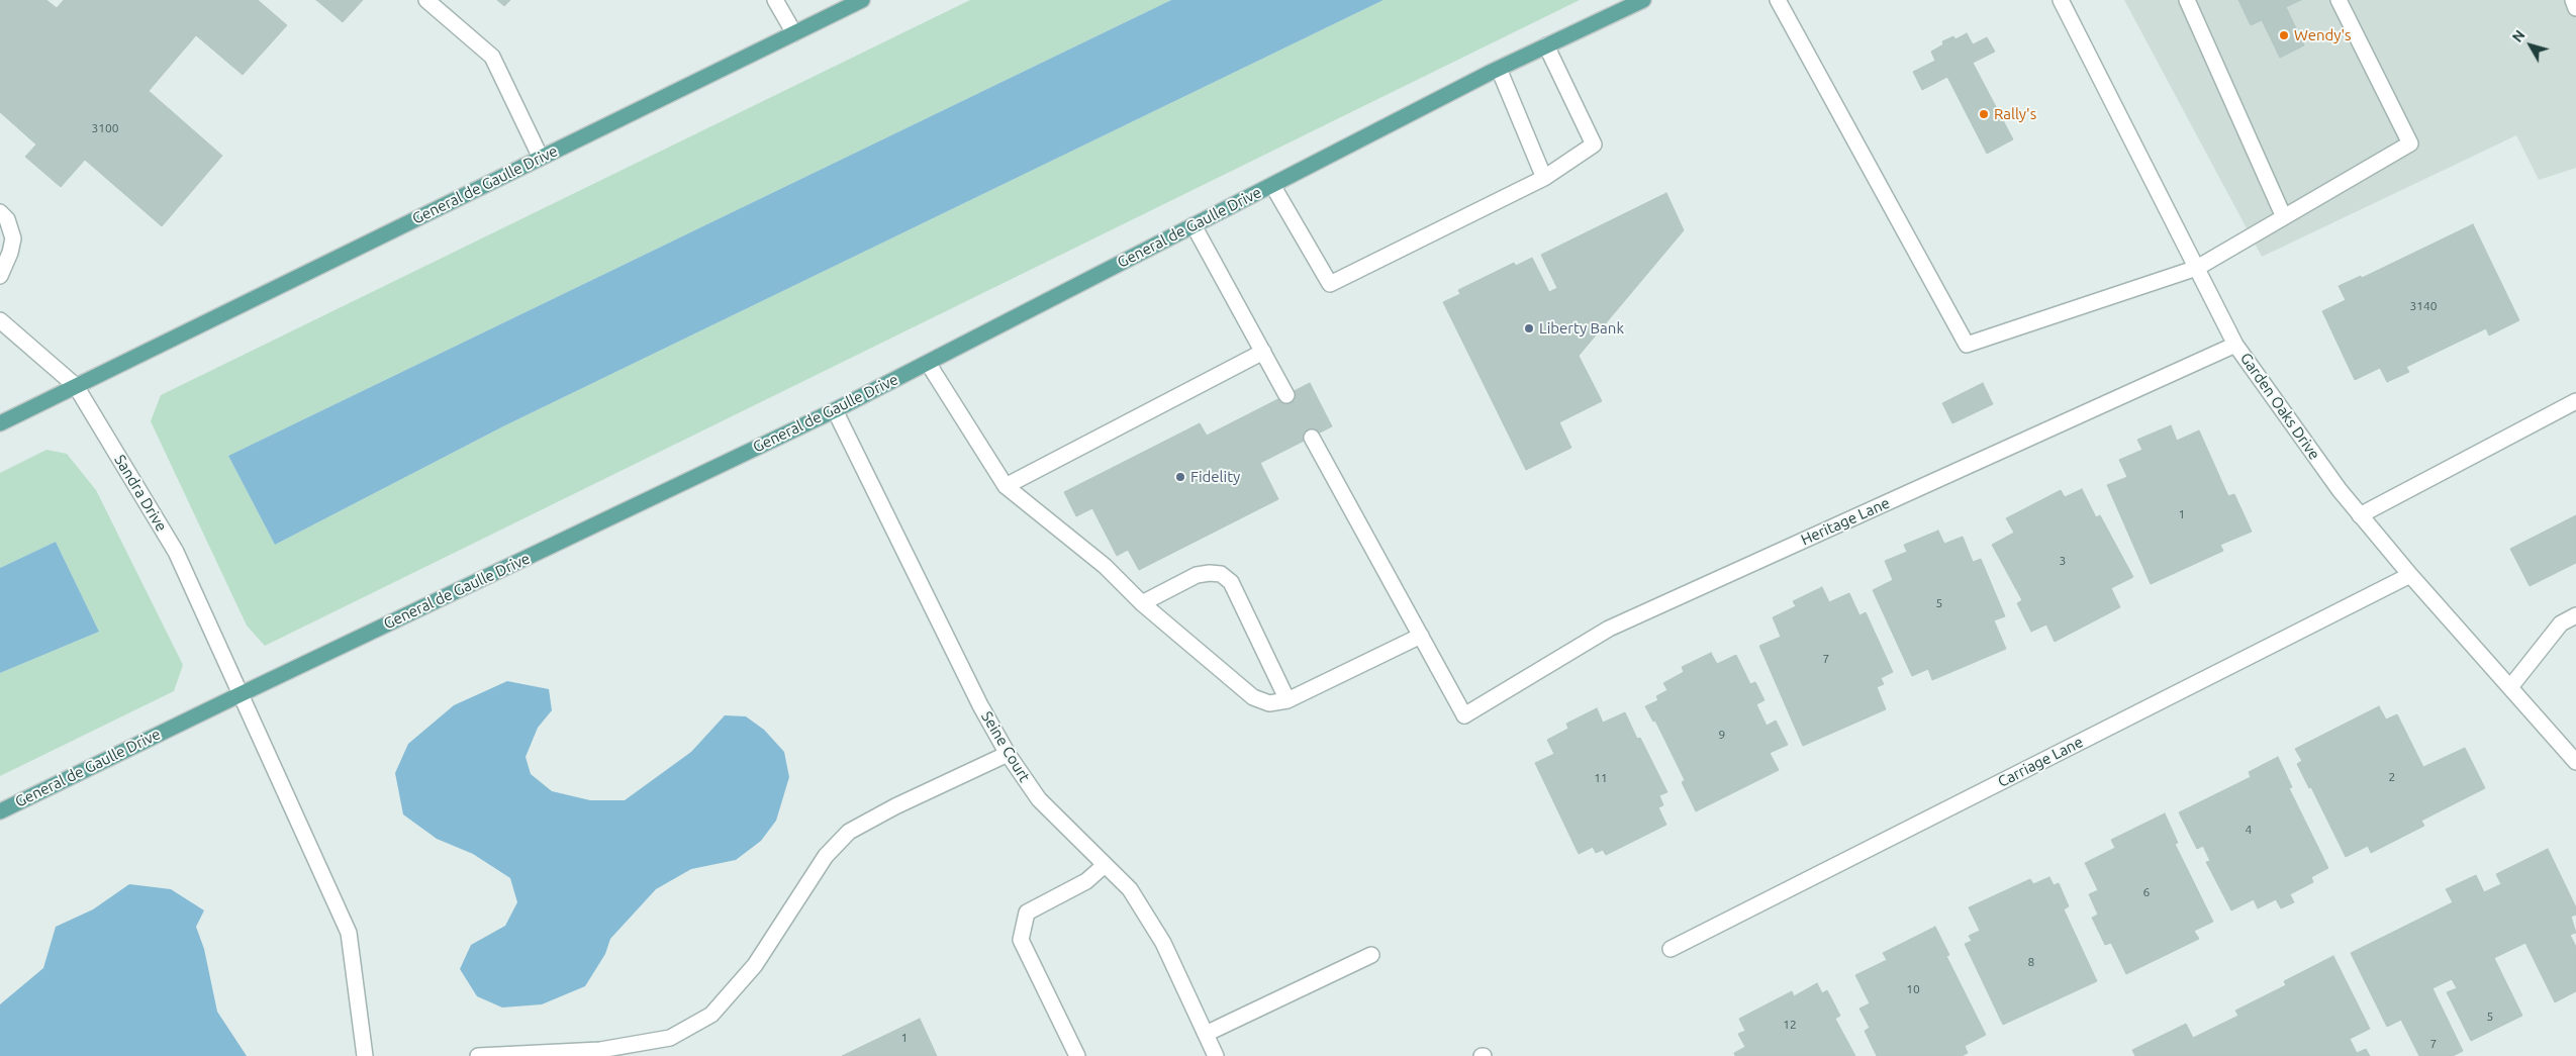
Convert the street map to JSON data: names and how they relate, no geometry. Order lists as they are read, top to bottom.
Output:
{
  "streets": {
    "main road": ["General de Gaulle Drive"],
    "street": [
      "Garden Oaks Drive",
      "Sandra Drive",
      "Heritage Lane",
      "Seine Court",
      "Carriage Lane"
    ]
  },
  "crossings": [
    ["General de Gaulle Drive", "Sandra Drive"],
    ["General de Gaulle Drive", "Seine Court"],
    ["Garden Oaks Drive", "Heritage Lane"],
    ["Garden Oaks Drive", "Carriage Lane"]
  ],
  "places": [
    "Wendy's",
    "Rally's",
    "Liberty Bank",
    "Fidelity"
  ],
  "house_numbers": [
    "3100",
    "3140",
    "1",
    "3",
    "5",
    "7",
    "9",
    "2",
    "11",
    "4",
    "6",
    "8",
    "10",
    "5",
    "12",
    "1",
    "7"
  ],
  "north": "top left"
}
